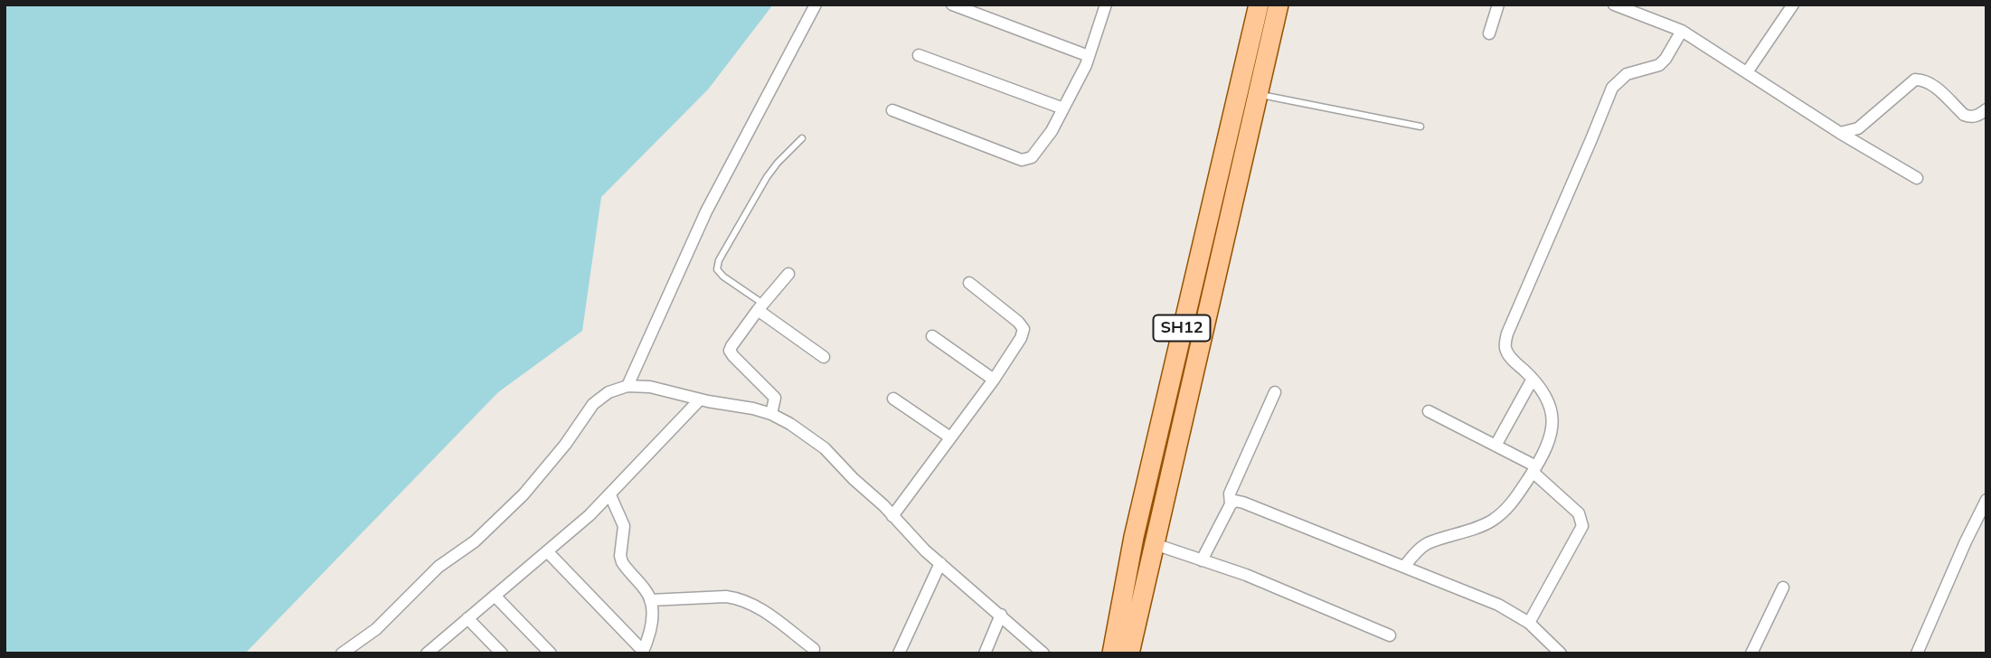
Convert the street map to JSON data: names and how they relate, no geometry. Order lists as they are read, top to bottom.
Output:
{
  "streets": {
    "main road": ["SH12"]
  }
}
